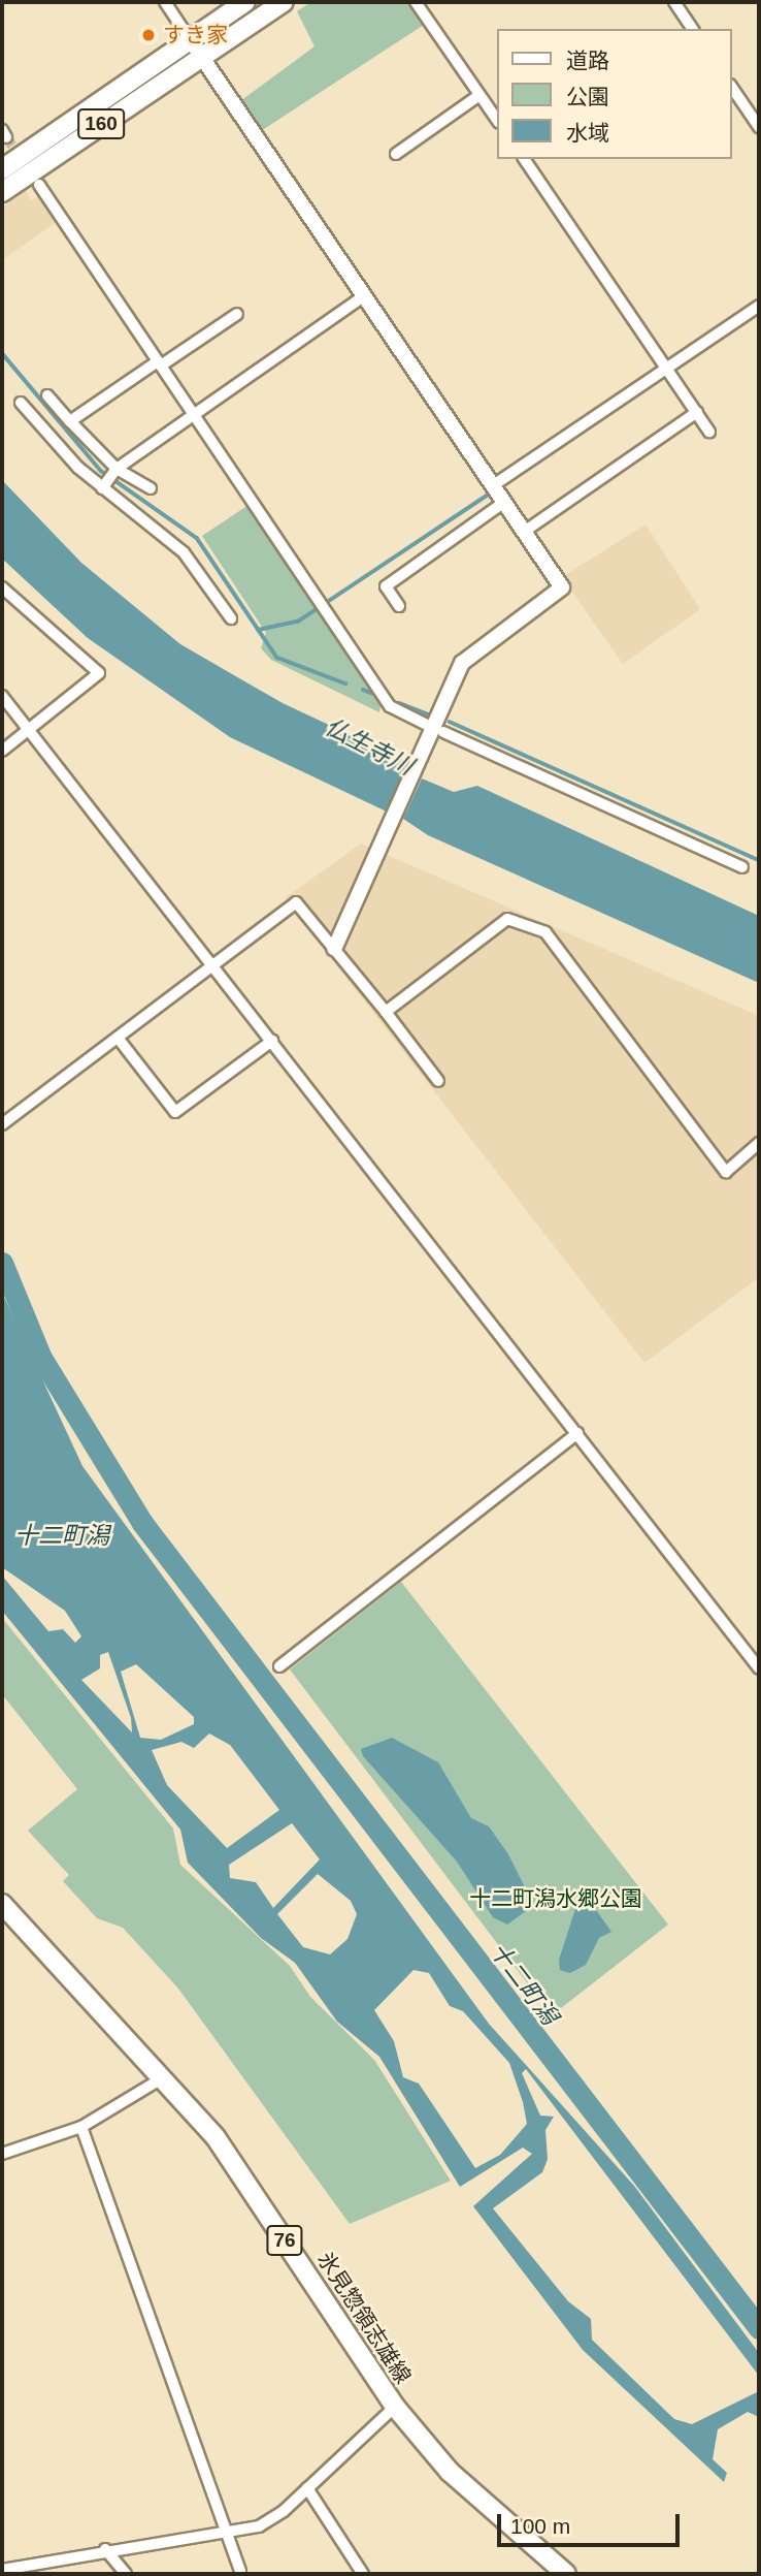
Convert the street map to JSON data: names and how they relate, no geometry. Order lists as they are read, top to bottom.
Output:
{
  "streets": {
    "main road": ["160", "76", "氷見惣領志雄線"]
  },
  "water": ["仏生寺川", "十二町潟"],
  "parks": ["十二町潟水郷公園"],
  "places": ["すき家"],
  "legend": ["道路", "公園", "水域"],
  "scale_bar": "100 m"
}
